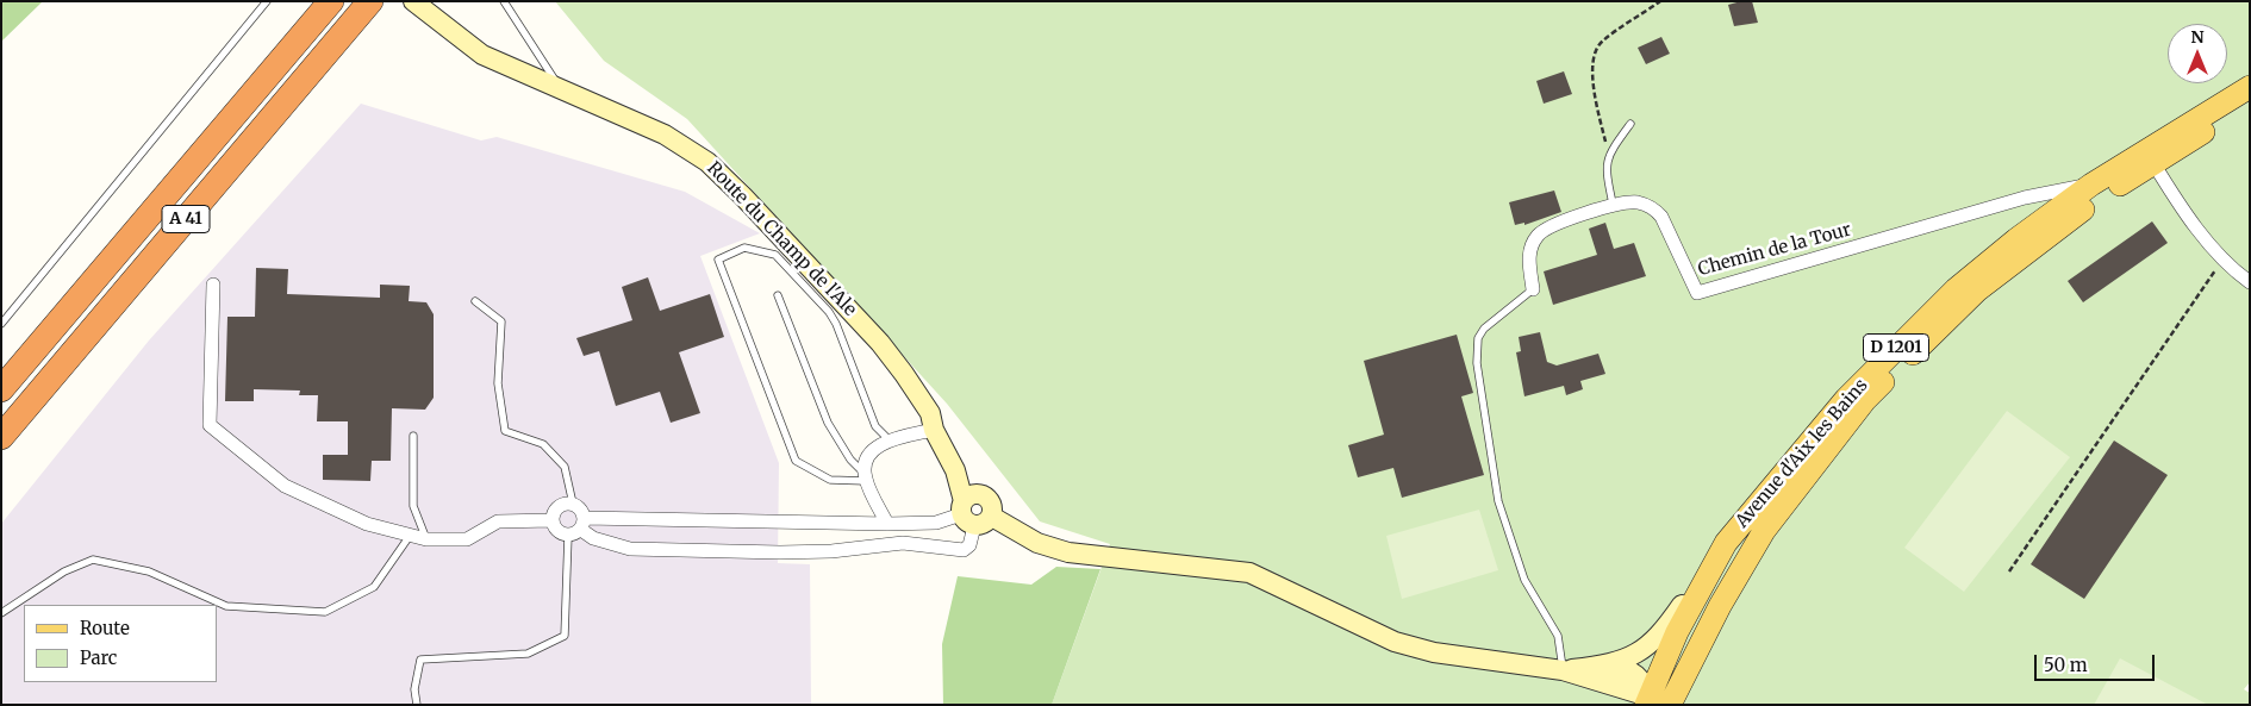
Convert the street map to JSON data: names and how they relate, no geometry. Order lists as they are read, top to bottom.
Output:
{
  "streets": {
    "highway": ["A 41"],
    "main road": ["D 1201", "Avenue d'Aix les Bains"],
    "street": ["Route du Champ de l'Ale", "Chemin de la Tour"]
  },
  "crossings": [
    ["Chemin de la Tour", "Avenue d'Aix les Bains"]
  ],
  "legend": ["Route", "Parc"],
  "scale_bar": "50 m",
  "north": "top"
}
